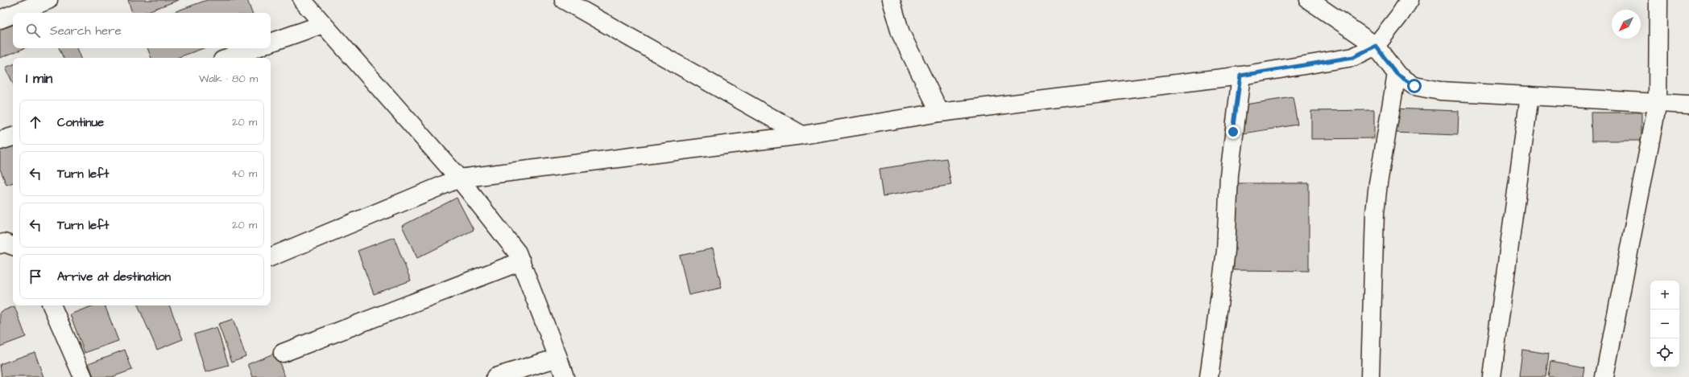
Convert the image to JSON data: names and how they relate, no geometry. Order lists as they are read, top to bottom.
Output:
{
  "north": "bottom left",
  "page": {
    "search": "Search here",
    "heading": ["1 min", "Walk · 80 m"],
    "list": [
      ["Continue", "20 m"],
      ["Turn left", "40 m"],
      ["Turn left", "20 m"],
      "Arrive at destination"
    ],
    "map_buttons": ["+", "−"]
  }
}
